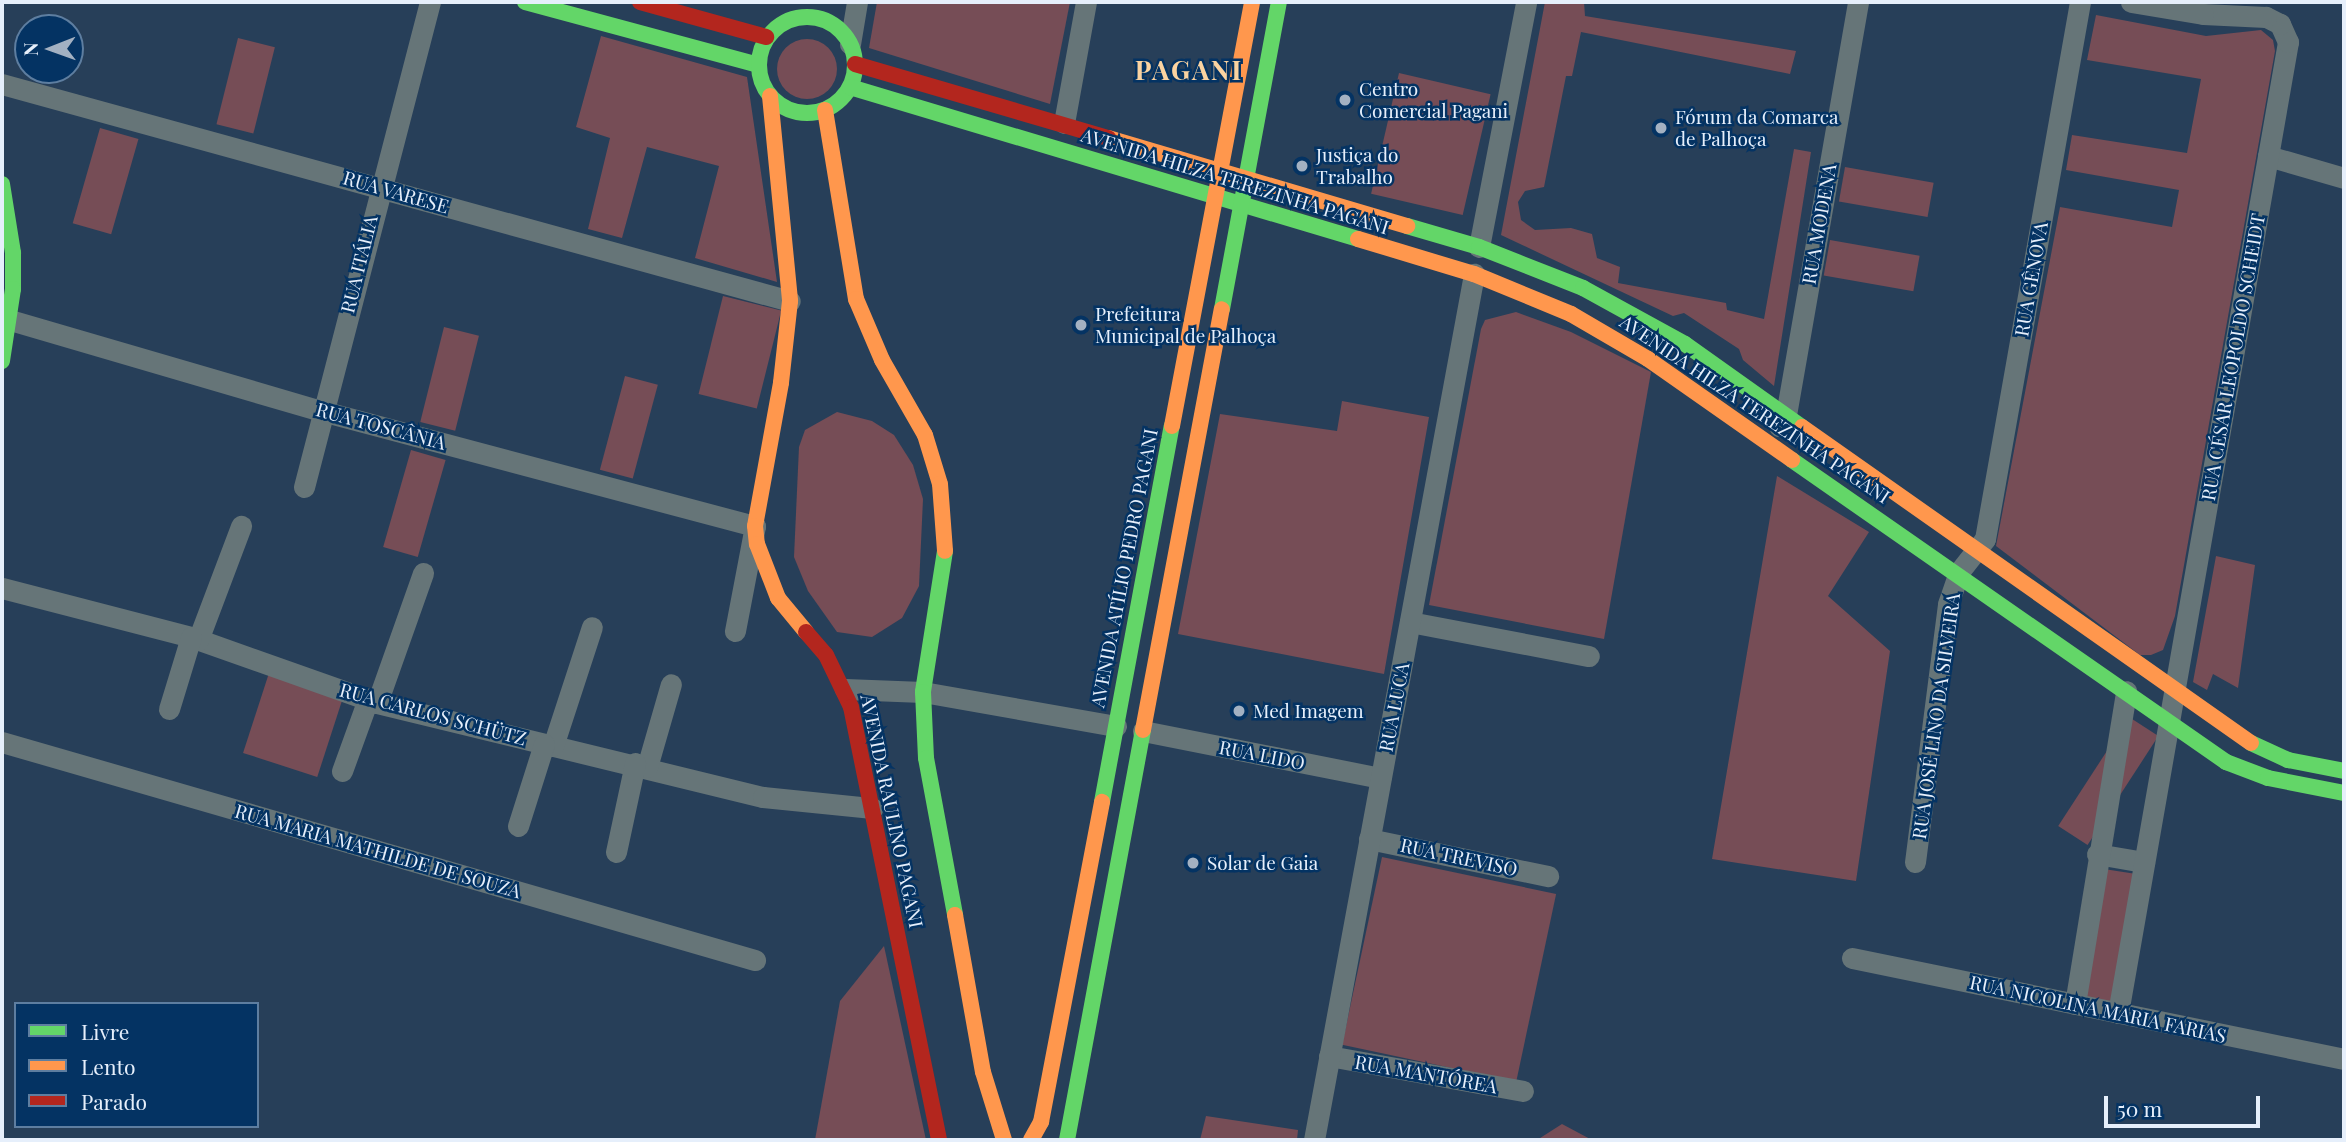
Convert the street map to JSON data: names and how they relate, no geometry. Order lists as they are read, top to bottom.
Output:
{
  "streets": {
    "main road": ["AVENIDA HILZA TEREZINHA PAGANI", "AVENIDA ATÍLIO PEDRO PAGANI", "AVENIDA RAULINO PAGANI"],
    "street": [
      "RUA VARESE",
      "RUA MODENA",
      "RUA ITÁLIA",
      "RUA GÊNOVA",
      "RUA CÉSAR LEOPOLDO SCHEIDT",
      "RUA TOSCÂNIA",
      "RUA LUCA",
      "RUA CARLOS SCHÜTZ",
      "RUA JOSÉ LINO DA SILVEIRA",
      "RUA LIDO",
      "RUA MARIA MATHILDE DE SOUZA",
      "RUA TREVISO",
      "RUA NICOLINA MARIA FARIAS",
      "RUA MANTÓREA"
    ]
  },
  "crossings": [
    ["AVENIDA HILZA TEREZINHA PAGANI", "RUA MODENA"],
    ["AVENIDA HILZA TEREZINHA PAGANI", "RUA GÊNOVA"],
    ["AVENIDA HILZA TEREZINHA PAGANI", "RUA CÉSAR LEOPOLDO SCHEIDT"],
    ["AVENIDA HILZA TEREZINHA PAGANI", "AVENIDA ATÍLIO PEDRO PAGANI"],
    ["AVENIDA HILZA TEREZINHA PAGANI", "RUA LUCA"],
    ["AVENIDA HILZA TEREZINHA PAGANI", "RUA JOSÉ LINO DA SILVEIRA"],
    ["AVENIDA HILZA TEREZINHA PAGANI", "AVENIDA RAULINO PAGANI"],
    ["RUA VARESE", "RUA ITÁLIA"],
    ["RUA VARESE", "AVENIDA RAULINO PAGANI"],
    ["RUA ITÁLIA", "RUA TOSCÂNIA"],
    ["RUA CÉSAR LEOPOLDO SCHEIDT", "RUA NICOLINA MARIA FARIAS"],
    ["RUA TOSCÂNIA", "AVENIDA RAULINO PAGANI"],
    ["RUA LUCA", "RUA LIDO"],
    ["RUA LUCA", "RUA TREVISO"],
    ["RUA LUCA", "RUA MANTÓREA"],
    ["RUA CARLOS SCHÜTZ", "AVENIDA RAULINO PAGANI"]
  ],
  "districts": ["PAGANI"],
  "places": [
    "Centro Comercial Pagani",
    "Fórum da Comarca de Palhoça",
    "Justiça do Trabalho",
    "Prefeitura Municipal de Palhoça",
    "Med Imagem",
    "Solar de Gaia"
  ],
  "legend": ["Livre", "Lento", "Parado"],
  "scale_bar": "50 m",
  "north": "left"
}
